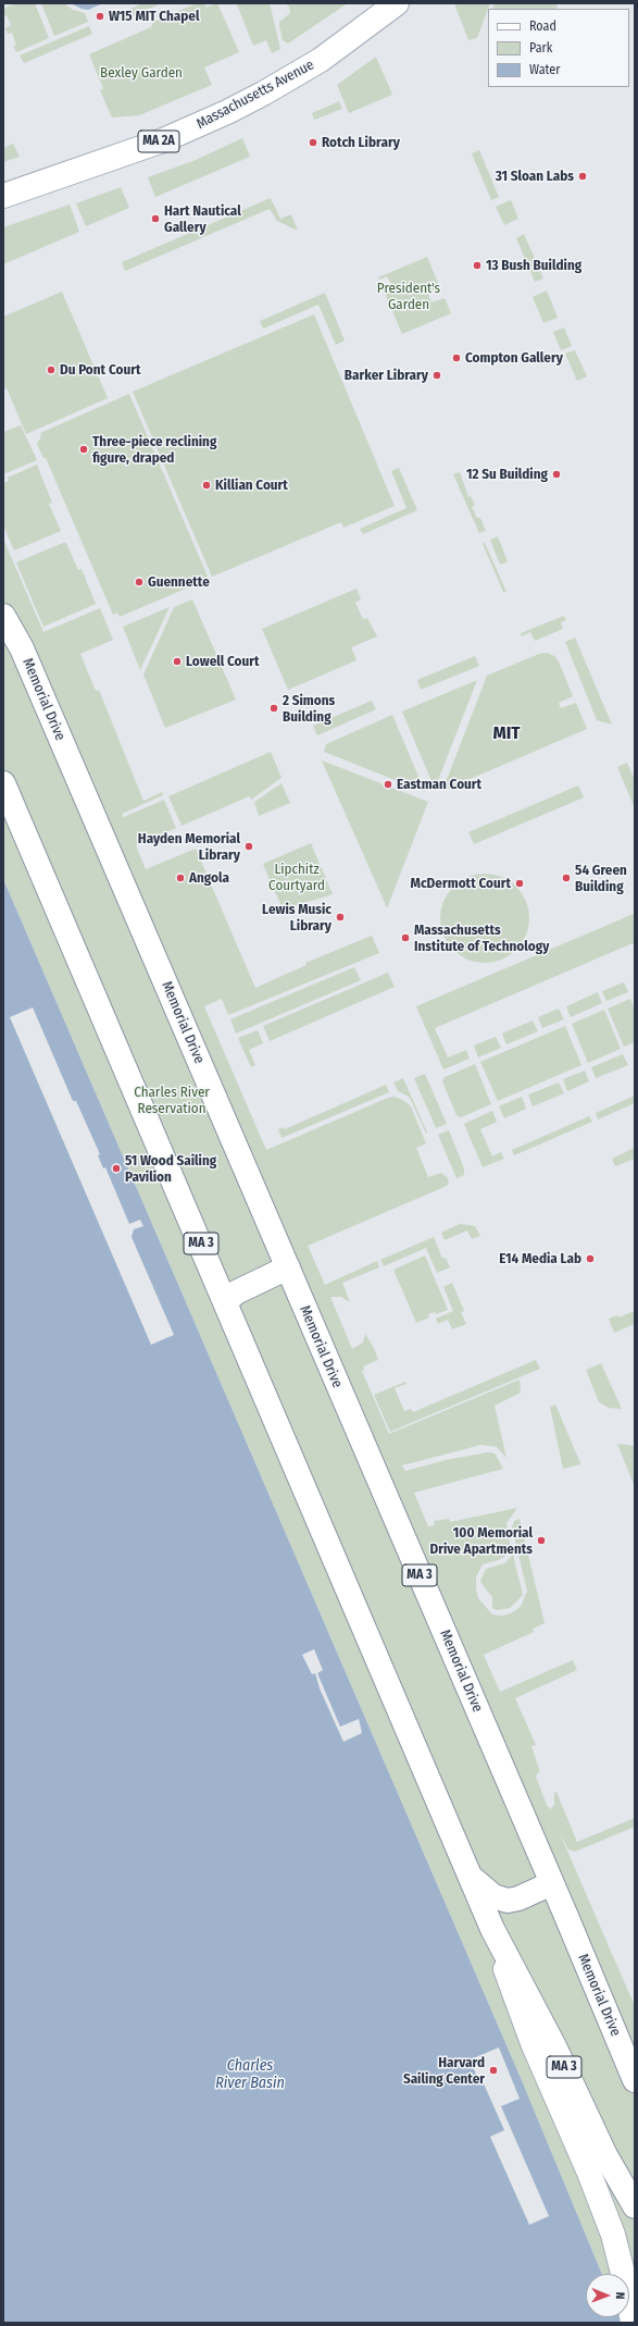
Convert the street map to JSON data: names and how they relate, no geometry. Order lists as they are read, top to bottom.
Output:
{
  "streets": {
    "main road": [
      "Massachusetts Avenue",
      "MA 2A",
      "Memorial Drive",
      "MA 3"
    ]
  },
  "districts": ["MIT"],
  "water": ["Charles River Basin"],
  "parks": [
    "Bexley Garden",
    "President's Garden",
    "Lipchitz Courtyard",
    "Charles River Reservation"
  ],
  "places": [
    "W15 MIT Chapel",
    "Rotch Library",
    "31 Sloan Labs",
    "Hart Nautical Gallery",
    "13 Bush Building",
    "Compton Gallery",
    "Du Pont Court",
    "Barker Library",
    "Three-piece reclining figure, draped",
    "12 Su Building",
    "Killian Court",
    "Guennette",
    "Lowell Court",
    "2 Simons Building",
    "Eastman Court",
    "Hayden Memorial Library",
    "Angola",
    "54 Green Building",
    "McDermott Court",
    "Lewis Music Library",
    "Massachusetts Institute of Technology",
    "51 Wood Sailing Pavilion",
    "E14 Media Lab",
    "100 Memorial Drive Apartments",
    "Harvard Sailing Center"
  ],
  "legend": ["Road", "Park", "Water"],
  "north": "right"
}
